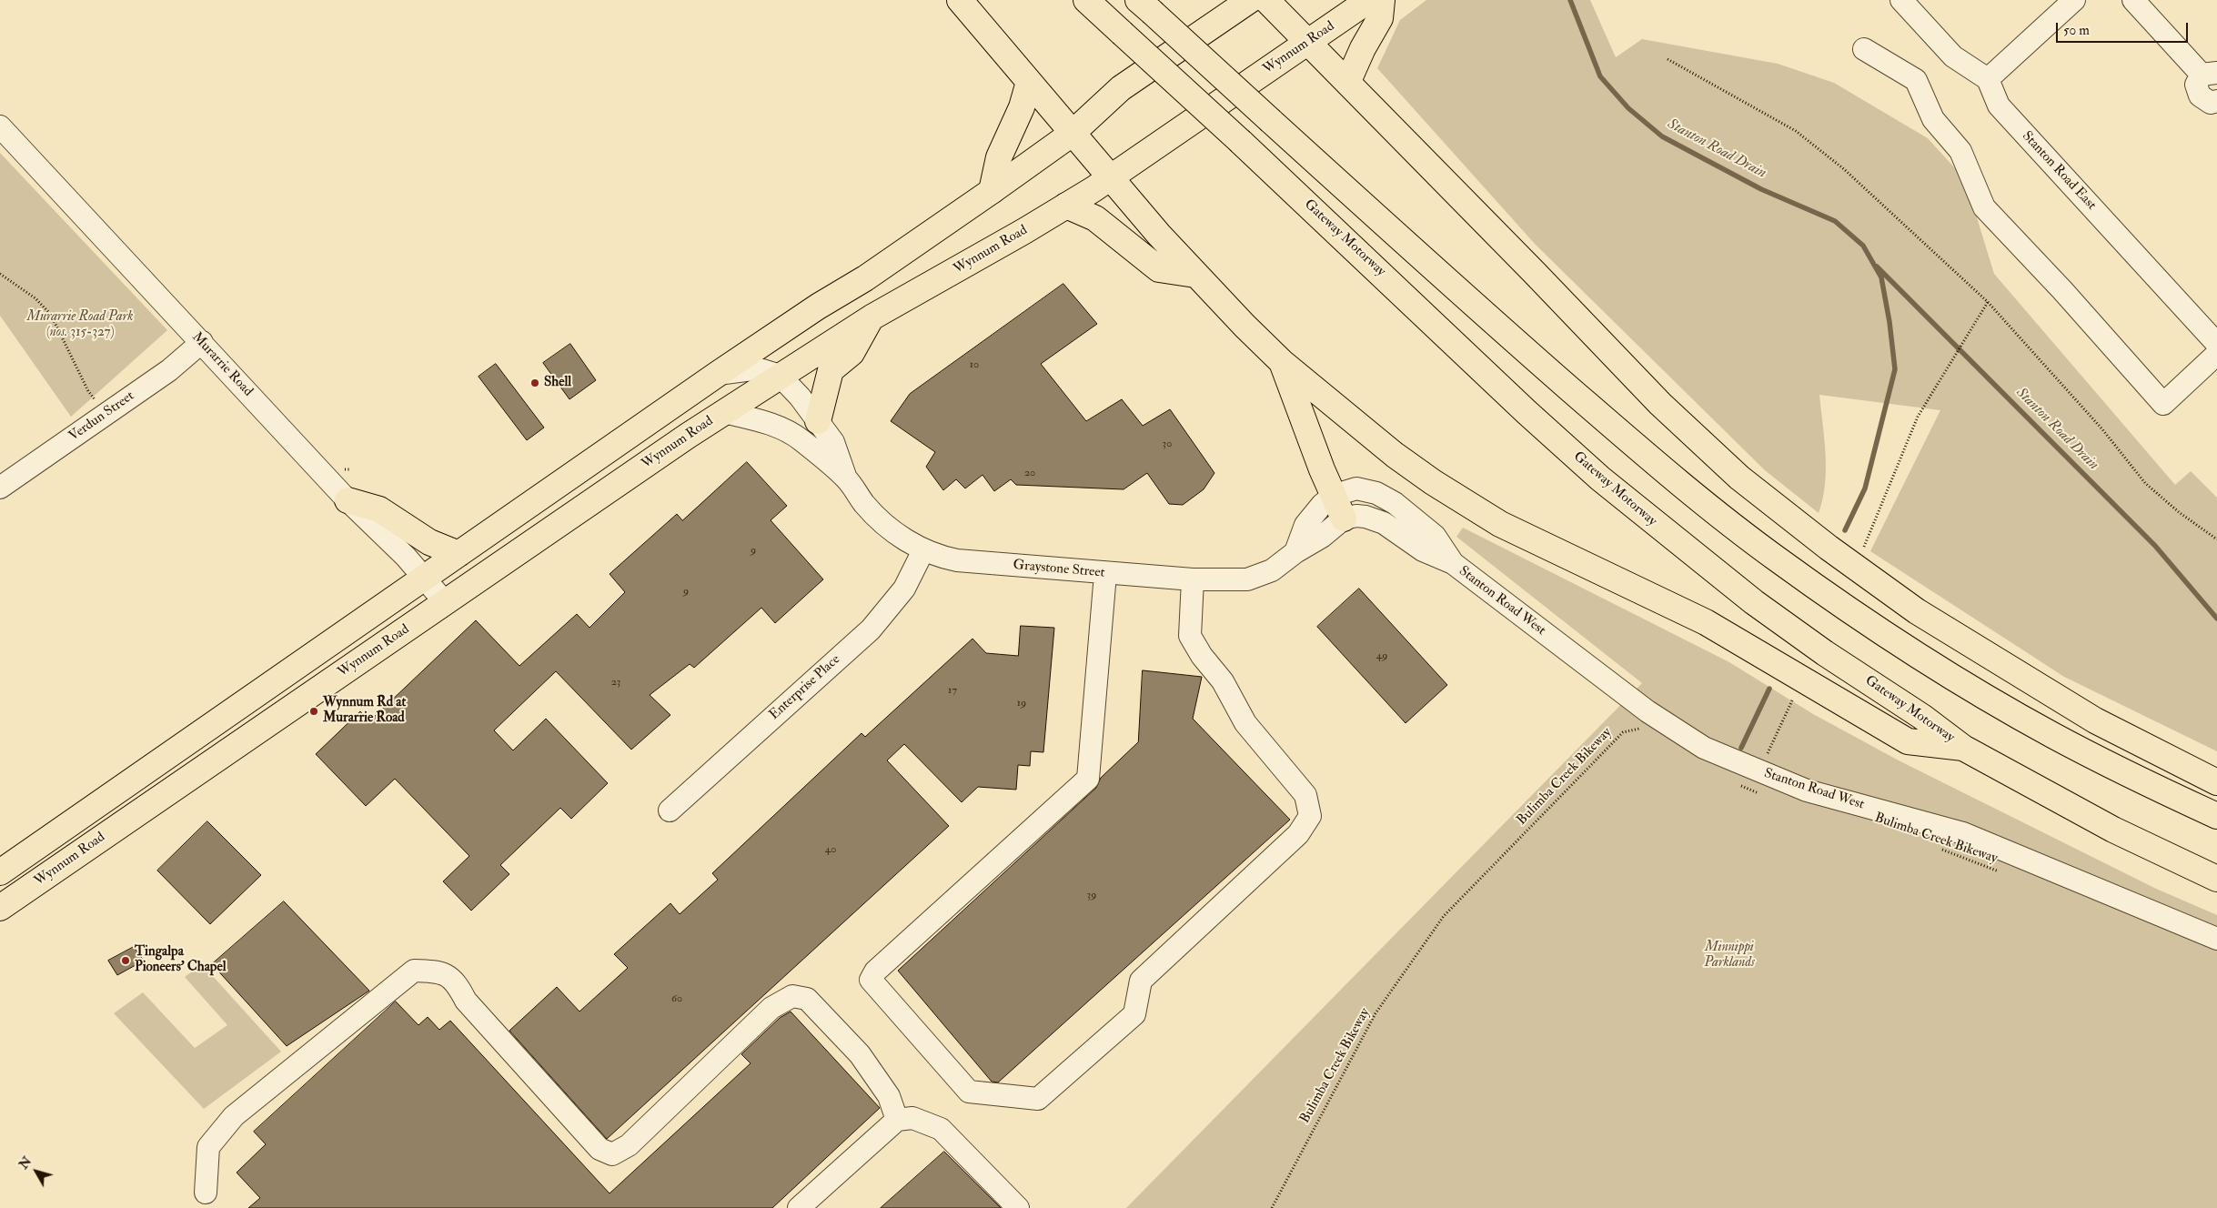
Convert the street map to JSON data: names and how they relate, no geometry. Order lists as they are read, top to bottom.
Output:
{
  "streets": {
    "main road": ["Wynnum Road", "Gateway Motorway"],
    "street": [
      "Stanton Road East",
      "Murarrie Road",
      "Verdun Street",
      "Graystone Street",
      "Stanton Road West",
      "Enterprise Place"
    ],
    "path": ["Bulimba Creek Bikeway"]
  },
  "crossings": [
    ["Wynnum Road", "Murarrie Road"],
    ["Wynnum Road", "Graystone Street"],
    ["Murarrie Road", "Verdun Street"],
    ["Graystone Street", "Stanton Road West"],
    ["Graystone Street", "Enterprise Place"]
  ],
  "water": ["Stanton Road Drain"],
  "parks": ["Murarrie Road Park (nos. 315-327)", "Minnippi Parklands"],
  "places": ["Shell", "Wynnum Rd at Murarrie Road", "Tingalpa Pioneers' Chapel"],
  "house_numbers": [
    "10",
    "30",
    "20",
    "9",
    "9",
    "49",
    "23",
    "17",
    "19",
    "40",
    "39",
    "60"
  ],
  "scale_bar": "50 m",
  "north": "top left"
}
